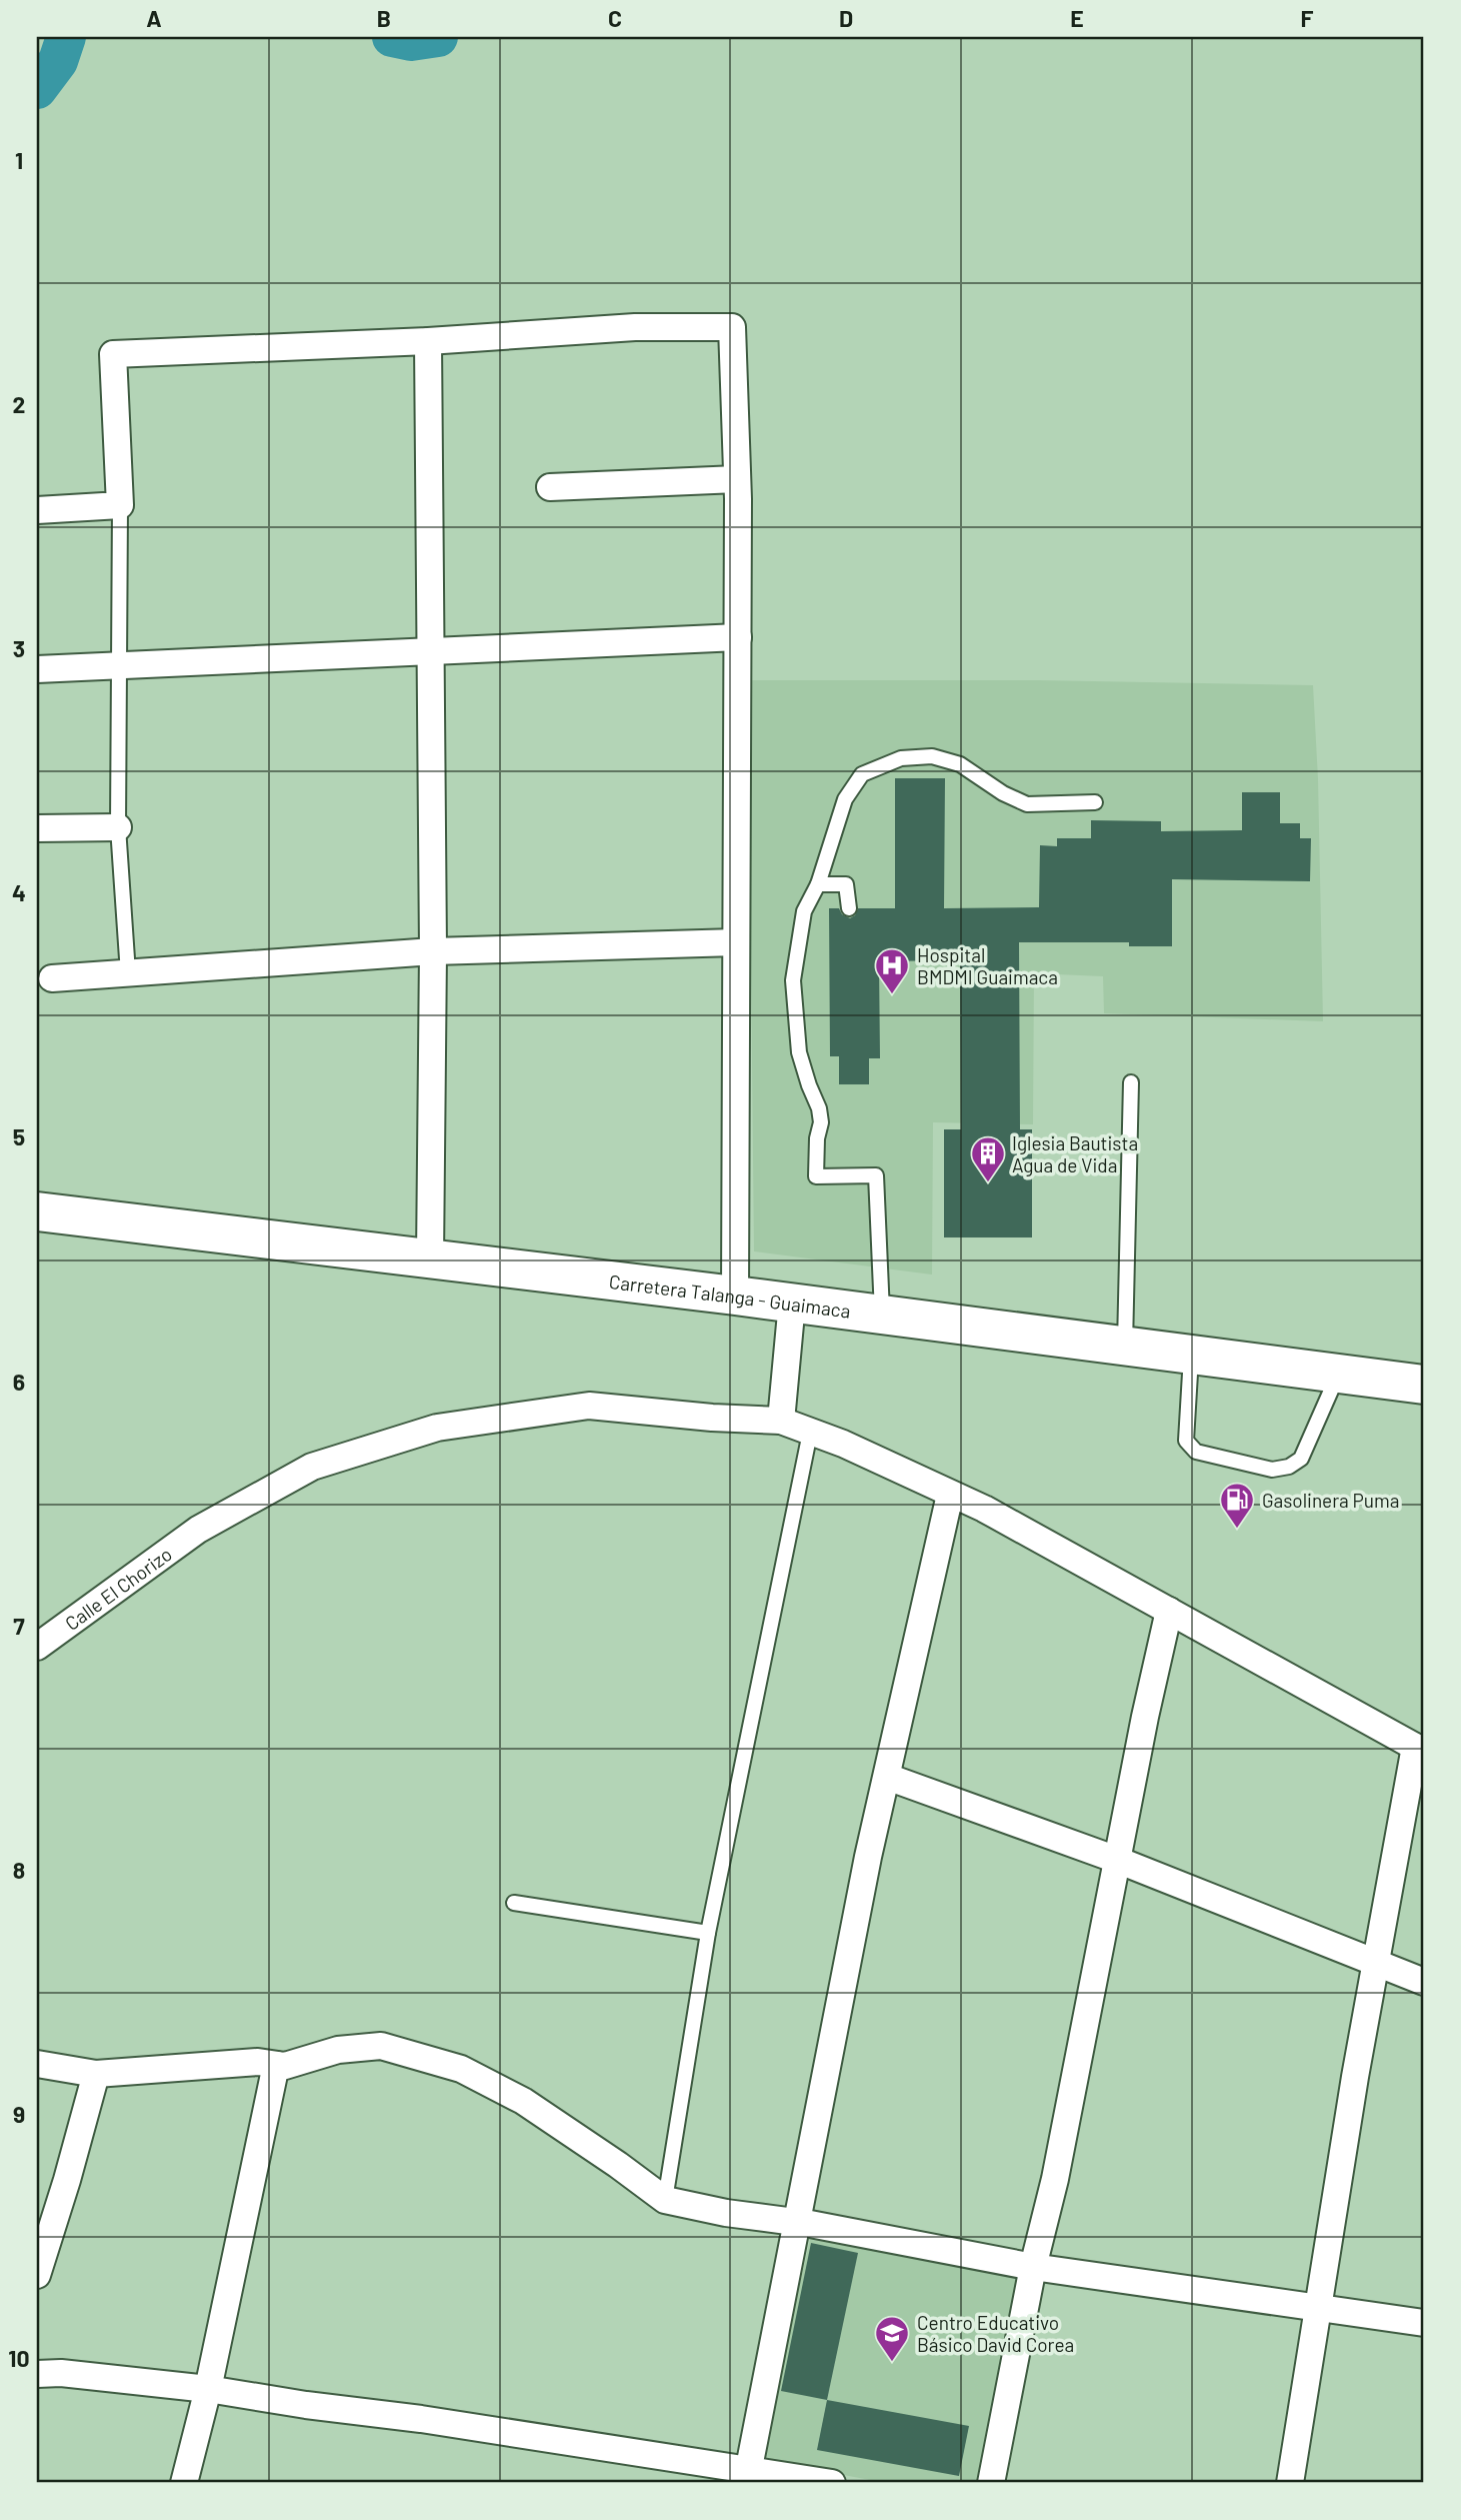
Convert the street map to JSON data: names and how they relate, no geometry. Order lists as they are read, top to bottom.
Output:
{
  "streets": {
    "main road": ["Carretera Talanga - Guaimaca"],
    "street": ["Calle El Chorizo"]
  },
  "places": {
    "hospital": ["Hospital BMDMI Guaimaca"],
    "building": ["Iglesia Bautista Agua de Vida"],
    "fuel station": ["Gasolinera Puma"],
    "school or university": ["Centro Educativo Básico David Corea"]
  },
  "grid": {
    "columns": [
      "A",
      "B",
      "C",
      "D",
      "E",
      "F"
    ],
    "rows": [
      "1",
      "2",
      "3",
      "4",
      "5",
      "6",
      "7",
      "8",
      "9",
      "10"
    ]
  }
}
